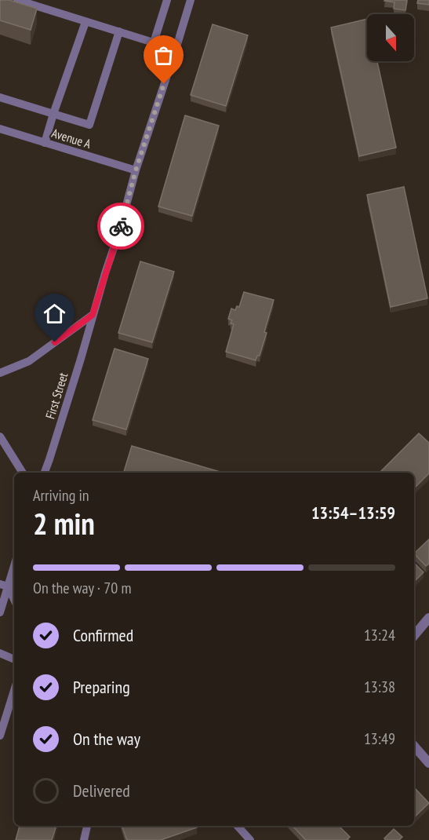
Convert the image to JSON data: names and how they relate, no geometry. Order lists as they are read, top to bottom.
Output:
{
  "streets": {
    "lane": ["Avenue A", "First Street"]
  },
  "crossings": [
    ["Avenue A", "First Street"]
  ],
  "north": "bottom",
  "page": {
    "heading": ["2 min", "Arriving in", "13:54–13:59"],
    "bar": "On the way · 70 m",
    "list": [
      ["Confirmed", "13:24"],
      ["Preparing", "13:38"],
      ["On the way", "13:49"],
      "Delivered"
    ]
  }
}
